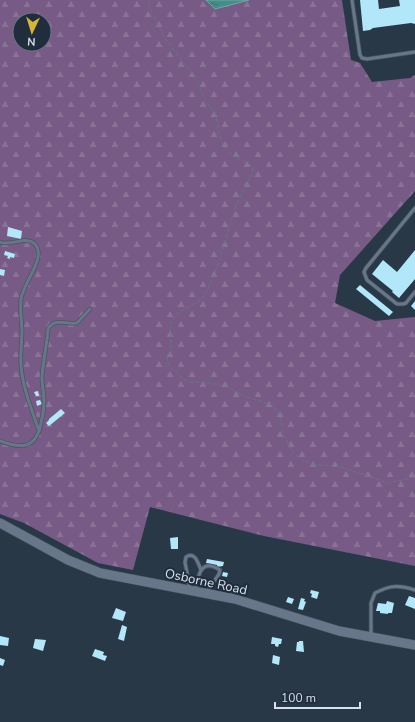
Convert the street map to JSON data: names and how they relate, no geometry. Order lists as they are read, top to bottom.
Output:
{
  "streets": {
    "street": ["Osborne Road"]
  },
  "scale_bar": "100 m",
  "north": "bottom"
}
